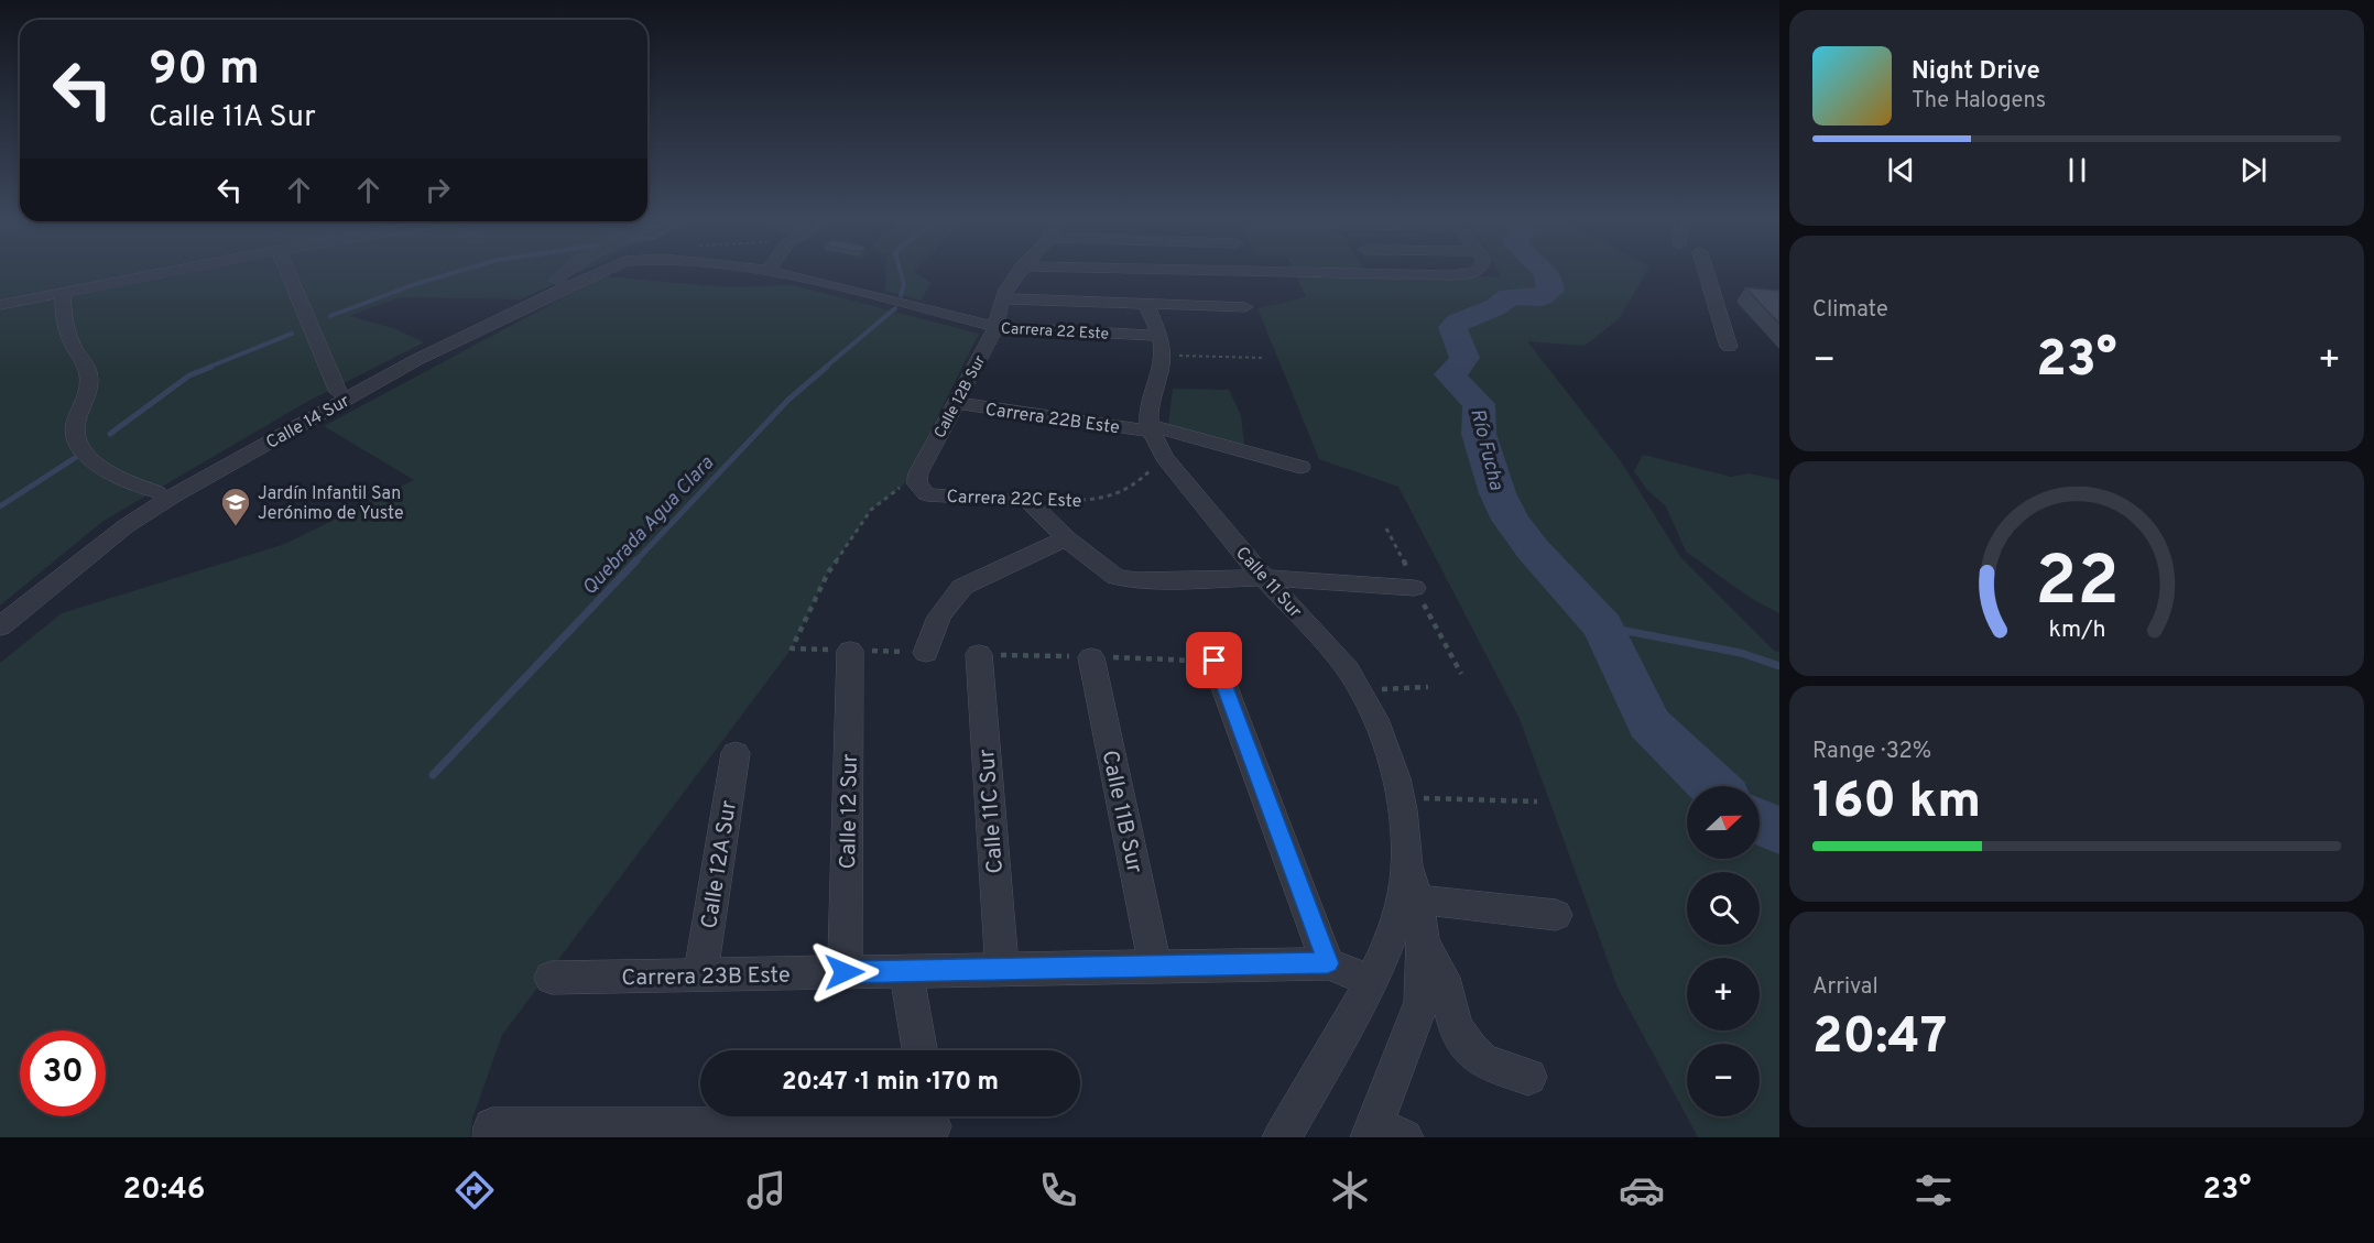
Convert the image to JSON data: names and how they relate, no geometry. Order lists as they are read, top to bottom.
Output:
{
  "streets": {
    "street": [
      "Carrera 22 Este",
      "Calle 12B Sur",
      "Carrera 22B Este",
      "Calle 14 Sur",
      "Carrera 22C Este",
      "Calle 11 Sur",
      "Calle 12 Sur",
      "Calle 11C Sur",
      "Calle 11B Sur",
      "Calle 12A Sur",
      "Carrera 23B Este"
    ]
  },
  "crossings": [
    ["Carrera 22 Este", "Calle 12B Sur"],
    ["Calle 12B Sur", "Carrera 22B Este"],
    ["Calle 12B Sur", "Carrera 22C Este"],
    ["Carrera 22B Este", "Calle 11 Sur"],
    ["Carrera 22C Este", "Calle 11 Sur"],
    ["Calle 11 Sur", "Carrera 23B Este"],
    ["Calle 12 Sur", "Carrera 23B Este"],
    ["Calle 11C Sur", "Carrera 23B Este"],
    ["Calle 11B Sur", "Carrera 23B Este"],
    ["Calle 12A Sur", "Carrera 23B Este"]
  ],
  "water": ["Río Fucha", "Quebrada Agua Clara"],
  "places": {
    "school or university": ["Jardín Infantil San Jerónimo de Yuste"]
  },
  "north": "right",
  "page": {
    "turn": ["90 m", "Calle 11A Sur"],
    "song": ["Night Drive", "The Halogens"],
    "tile": [
      "Climate",
      ["Range · 32%", "160 km"],
      ["Arrival", "20:47"]
    ],
    "heat": ["−", "23°", "+"],
    "map_buttons": ["+", "−"],
    "limit": "30",
    "trip": "20:47 · 1 min · 170 m",
    "tabs": ["20:46", "23°"],
    "gauge": ["22", "km/h"]
  }
}
